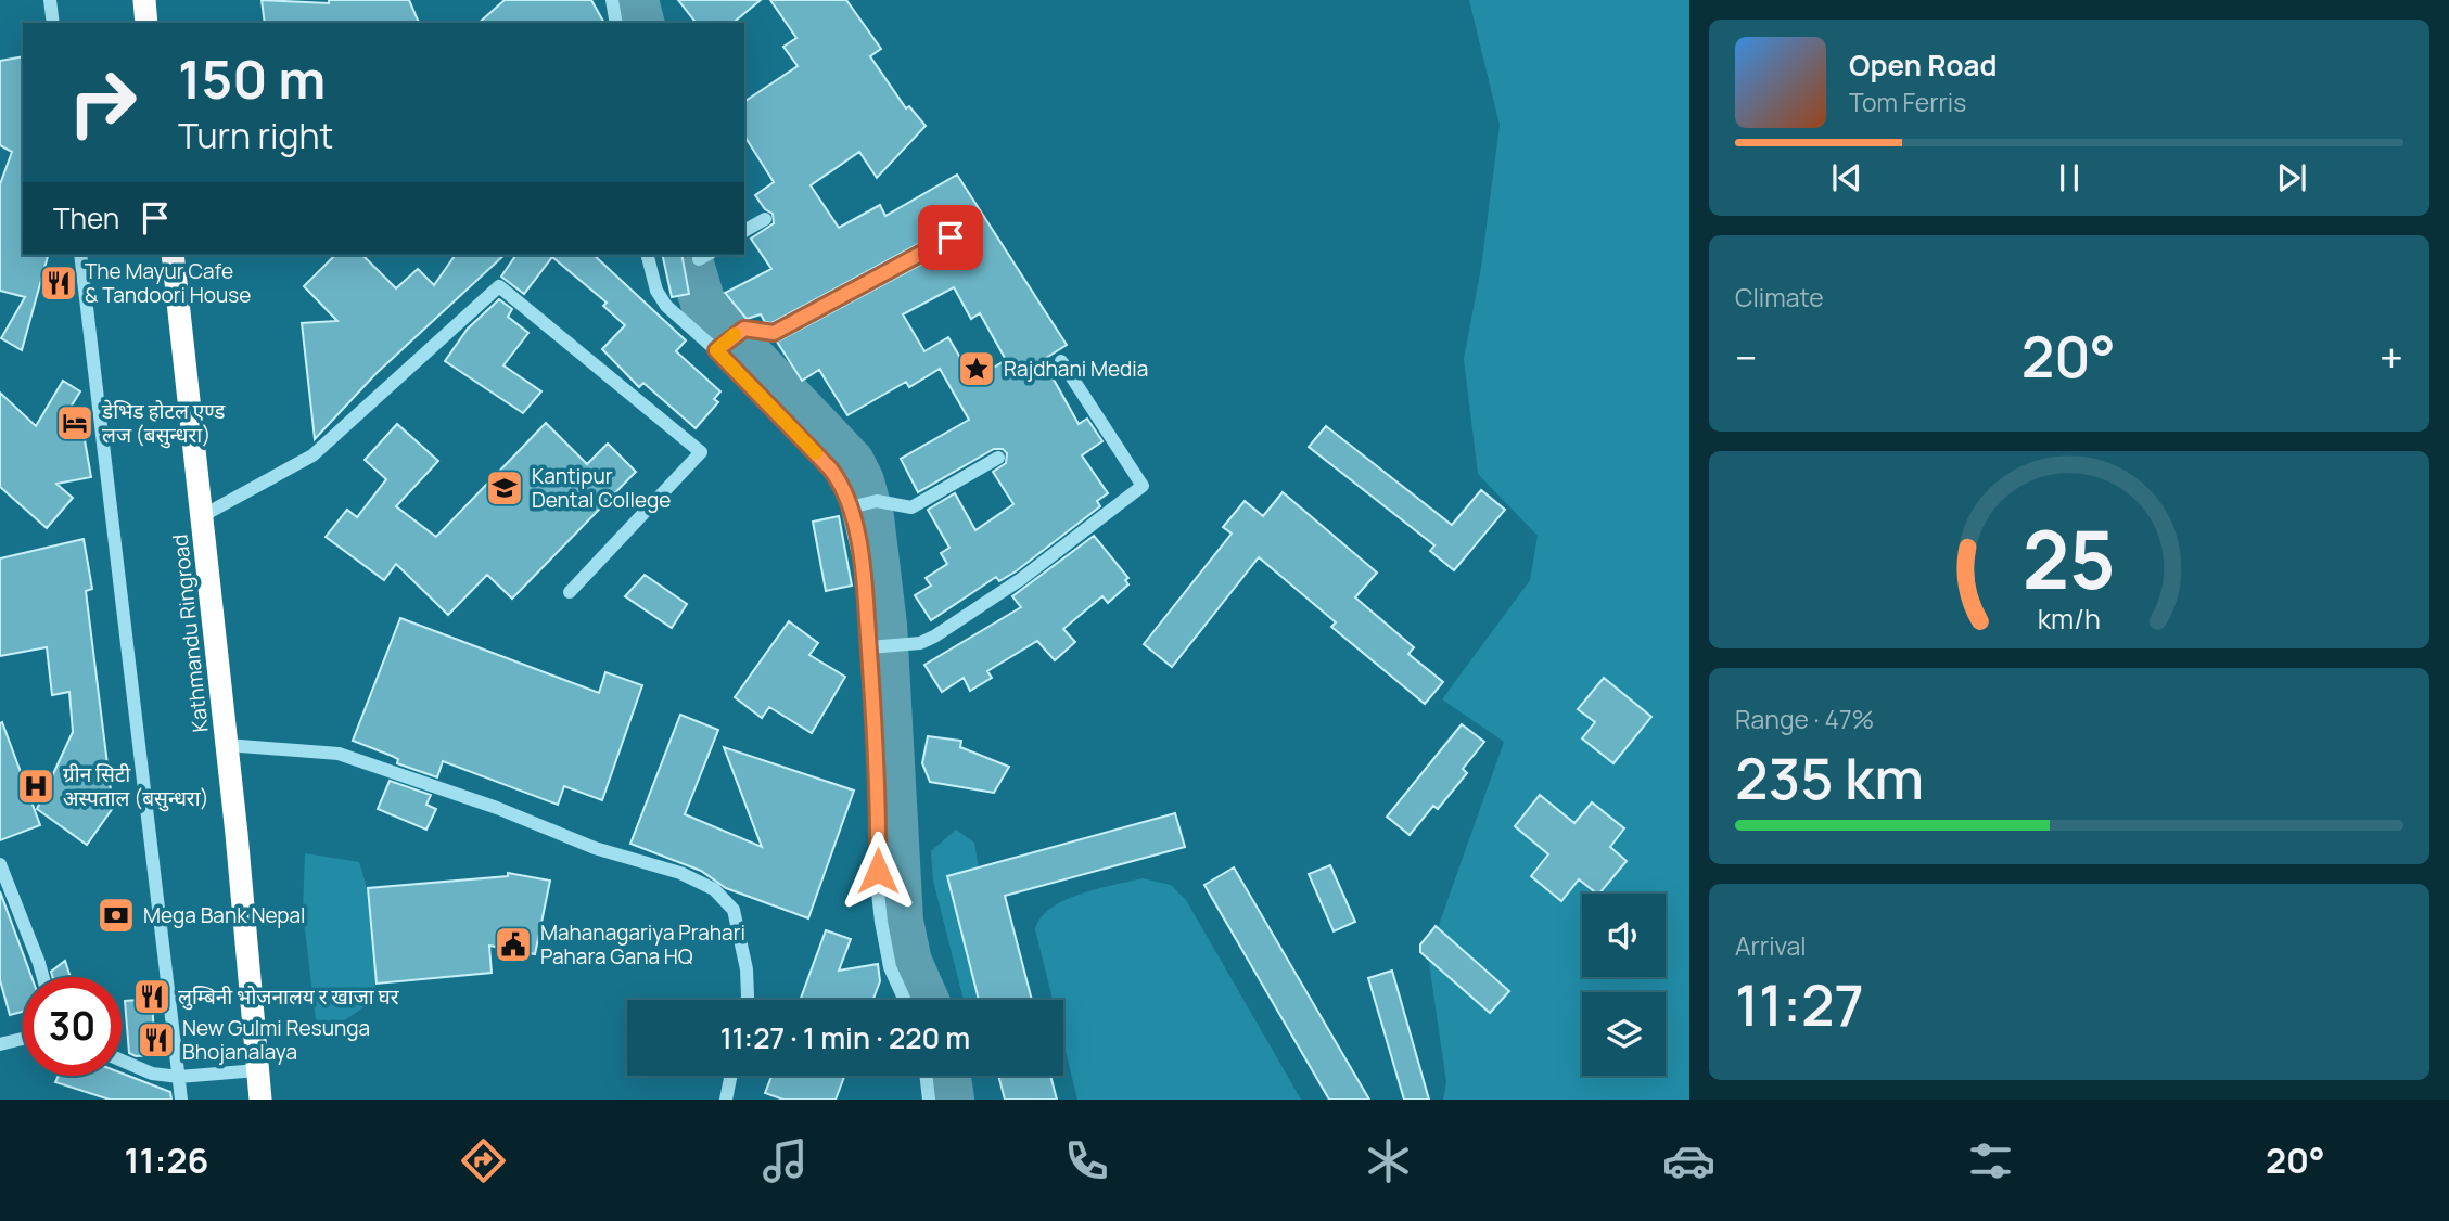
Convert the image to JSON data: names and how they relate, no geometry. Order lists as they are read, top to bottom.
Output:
{
  "streets": {
    "highway": ["Kathmandu Ringroad"]
  },
  "places": {
    "restaurant": ["The Mayur Cafe & Tandoori House", "लुम्बिनी भोजनालय र खाजा घर", "New Gulmi Resunga Bhojanalaya"],
    "place": ["Rajdhani Media"],
    "hotel": ["डेभिड होटल एण्ड लज (बसुन्धरा)"],
    "school or university": ["Kantipur Dental College"],
    "hospital": ["ग्रीन सिटी अस्पताल (बसुन्धरा)"],
    "bank": ["Mega Bank Nepal"],
    "public building": ["Mahanagariya Prahari Pahara Gana HQ"]
  },
  "page": {
    "turn": ["150 m", "Turn right"],
    "song": ["Open Road", "Tom Ferris"],
    "then": "Then",
    "tile": [
      "Climate",
      ["Range · 47%", "235 km"],
      ["Arrival", "11:27"]
    ],
    "heat": ["−", "20°", "+"],
    "limit": "30",
    "trip": "11:27 · 1 min · 220 m",
    "tabs": ["11:26", "20°"],
    "gauge": ["25", "km/h"]
  }
}
